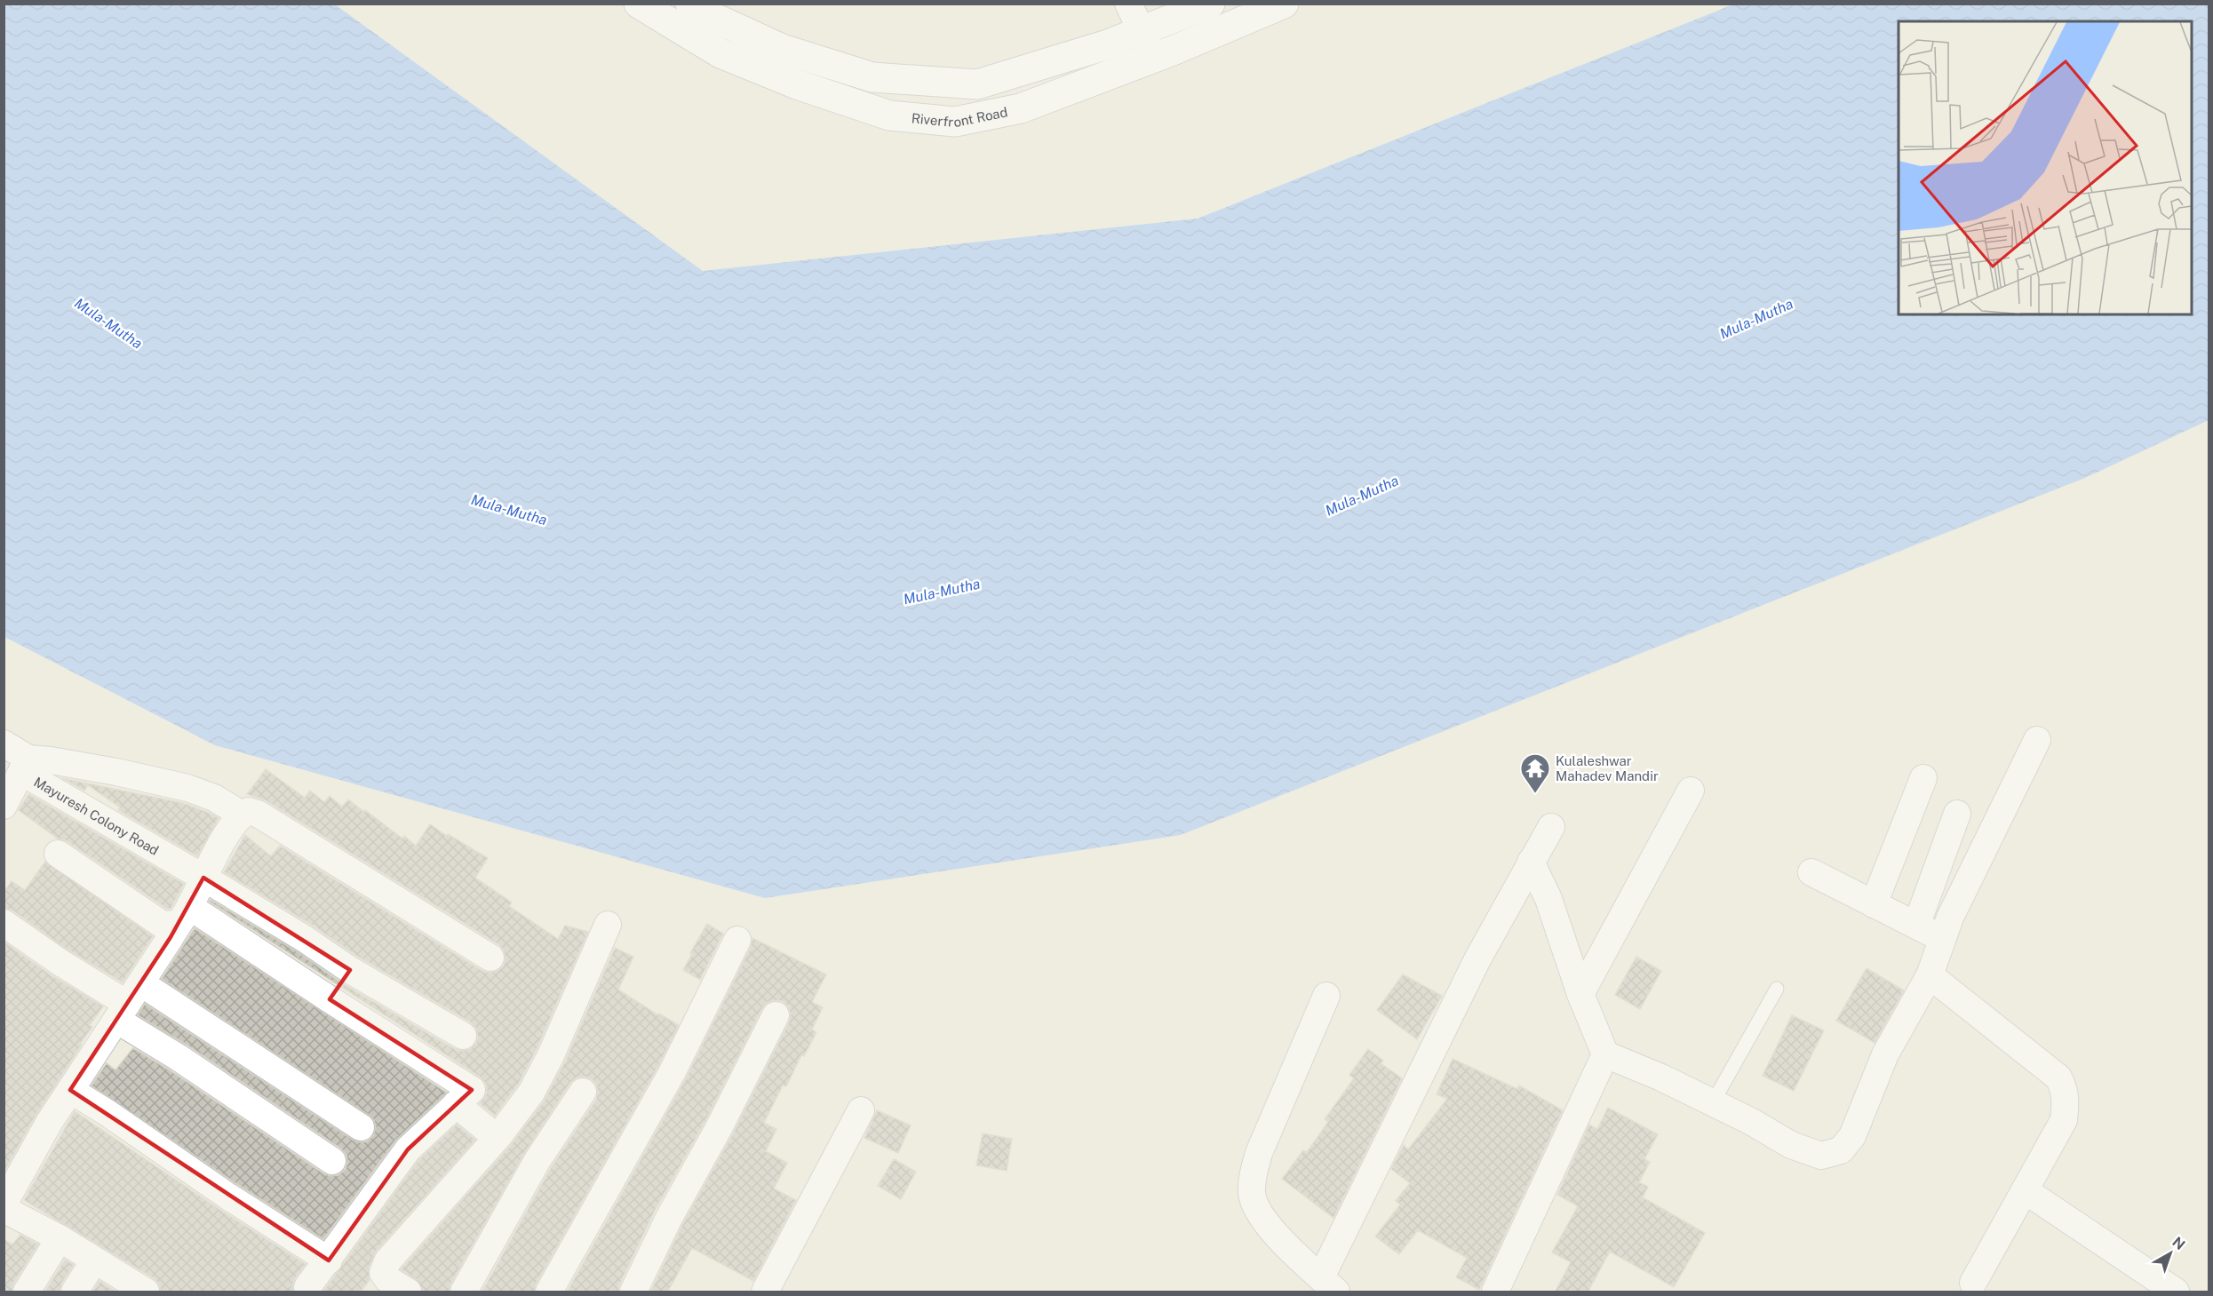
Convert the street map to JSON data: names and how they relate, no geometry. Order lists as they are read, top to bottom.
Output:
{
  "streets": {
    "street": ["Riverfront Road", "Mayuresh Colony Road"]
  },
  "water": ["Mula-Mutha"],
  "places": {
    "temple": ["Kulaleshwar Mahadev Mandir"]
  },
  "north": "top right"
}
